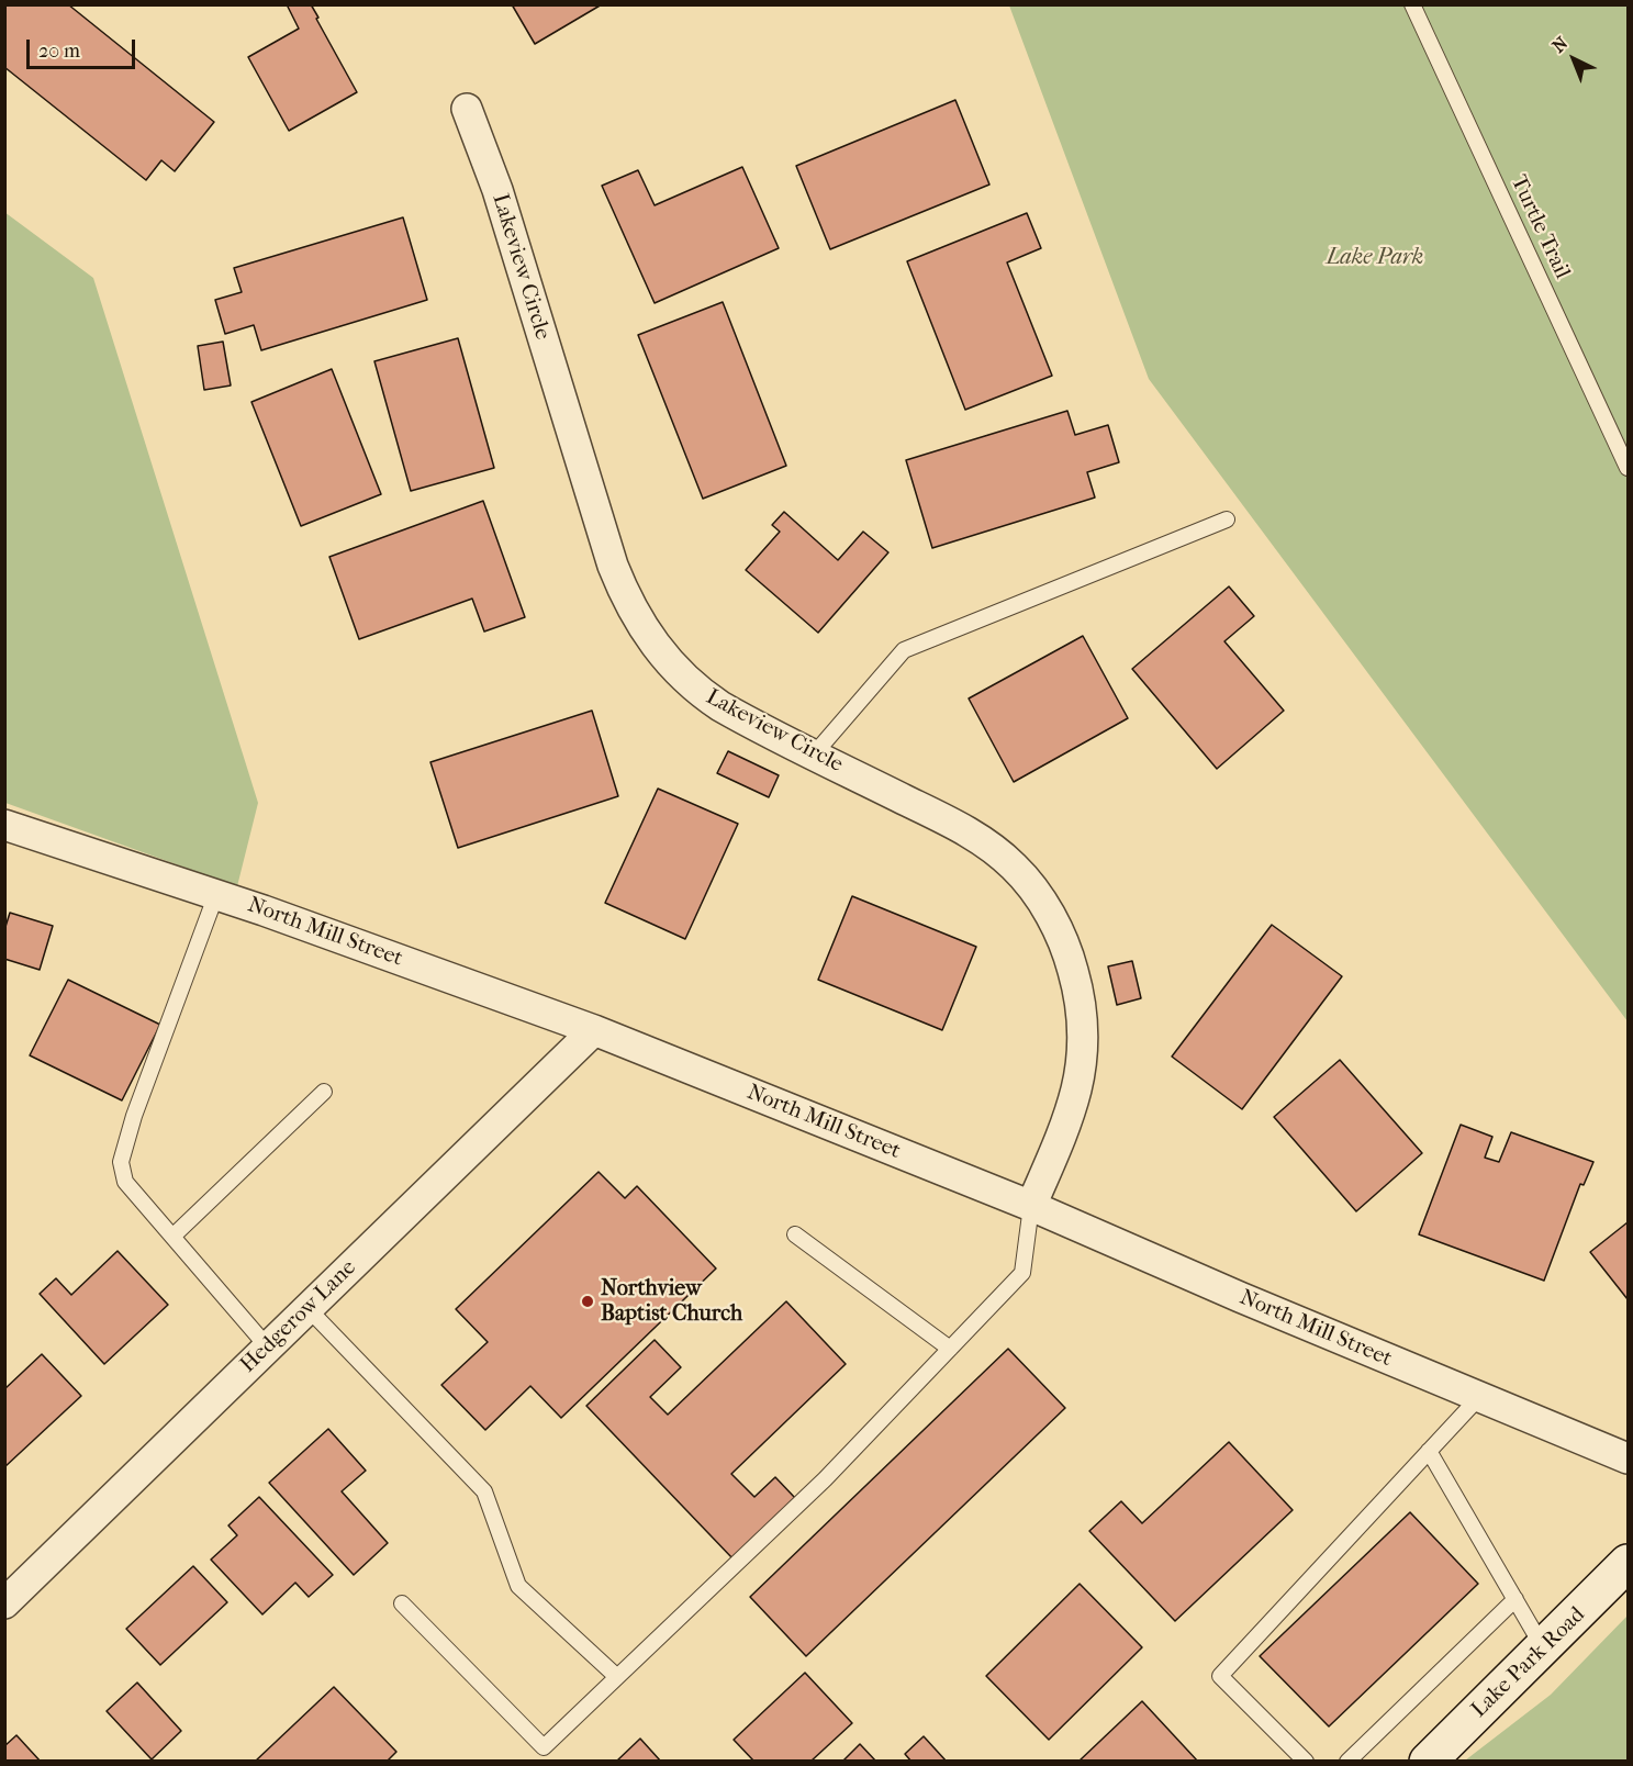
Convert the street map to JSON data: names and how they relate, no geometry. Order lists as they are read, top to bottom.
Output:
{
  "streets": {
    "main road": ["Lake Park Road"],
    "street": ["Lakeview Circle", "North Mill Street", "Hedgerow Lane"],
    "lane": ["Turtle Trail"]
  },
  "crossings": [
    ["Lakeview Circle", "North Mill Street"],
    ["North Mill Street", "Hedgerow Lane"]
  ],
  "parks": ["Lake Park"],
  "places": ["Northview Baptist Church"],
  "scale_bar": "20 m",
  "north": "top left"
}
